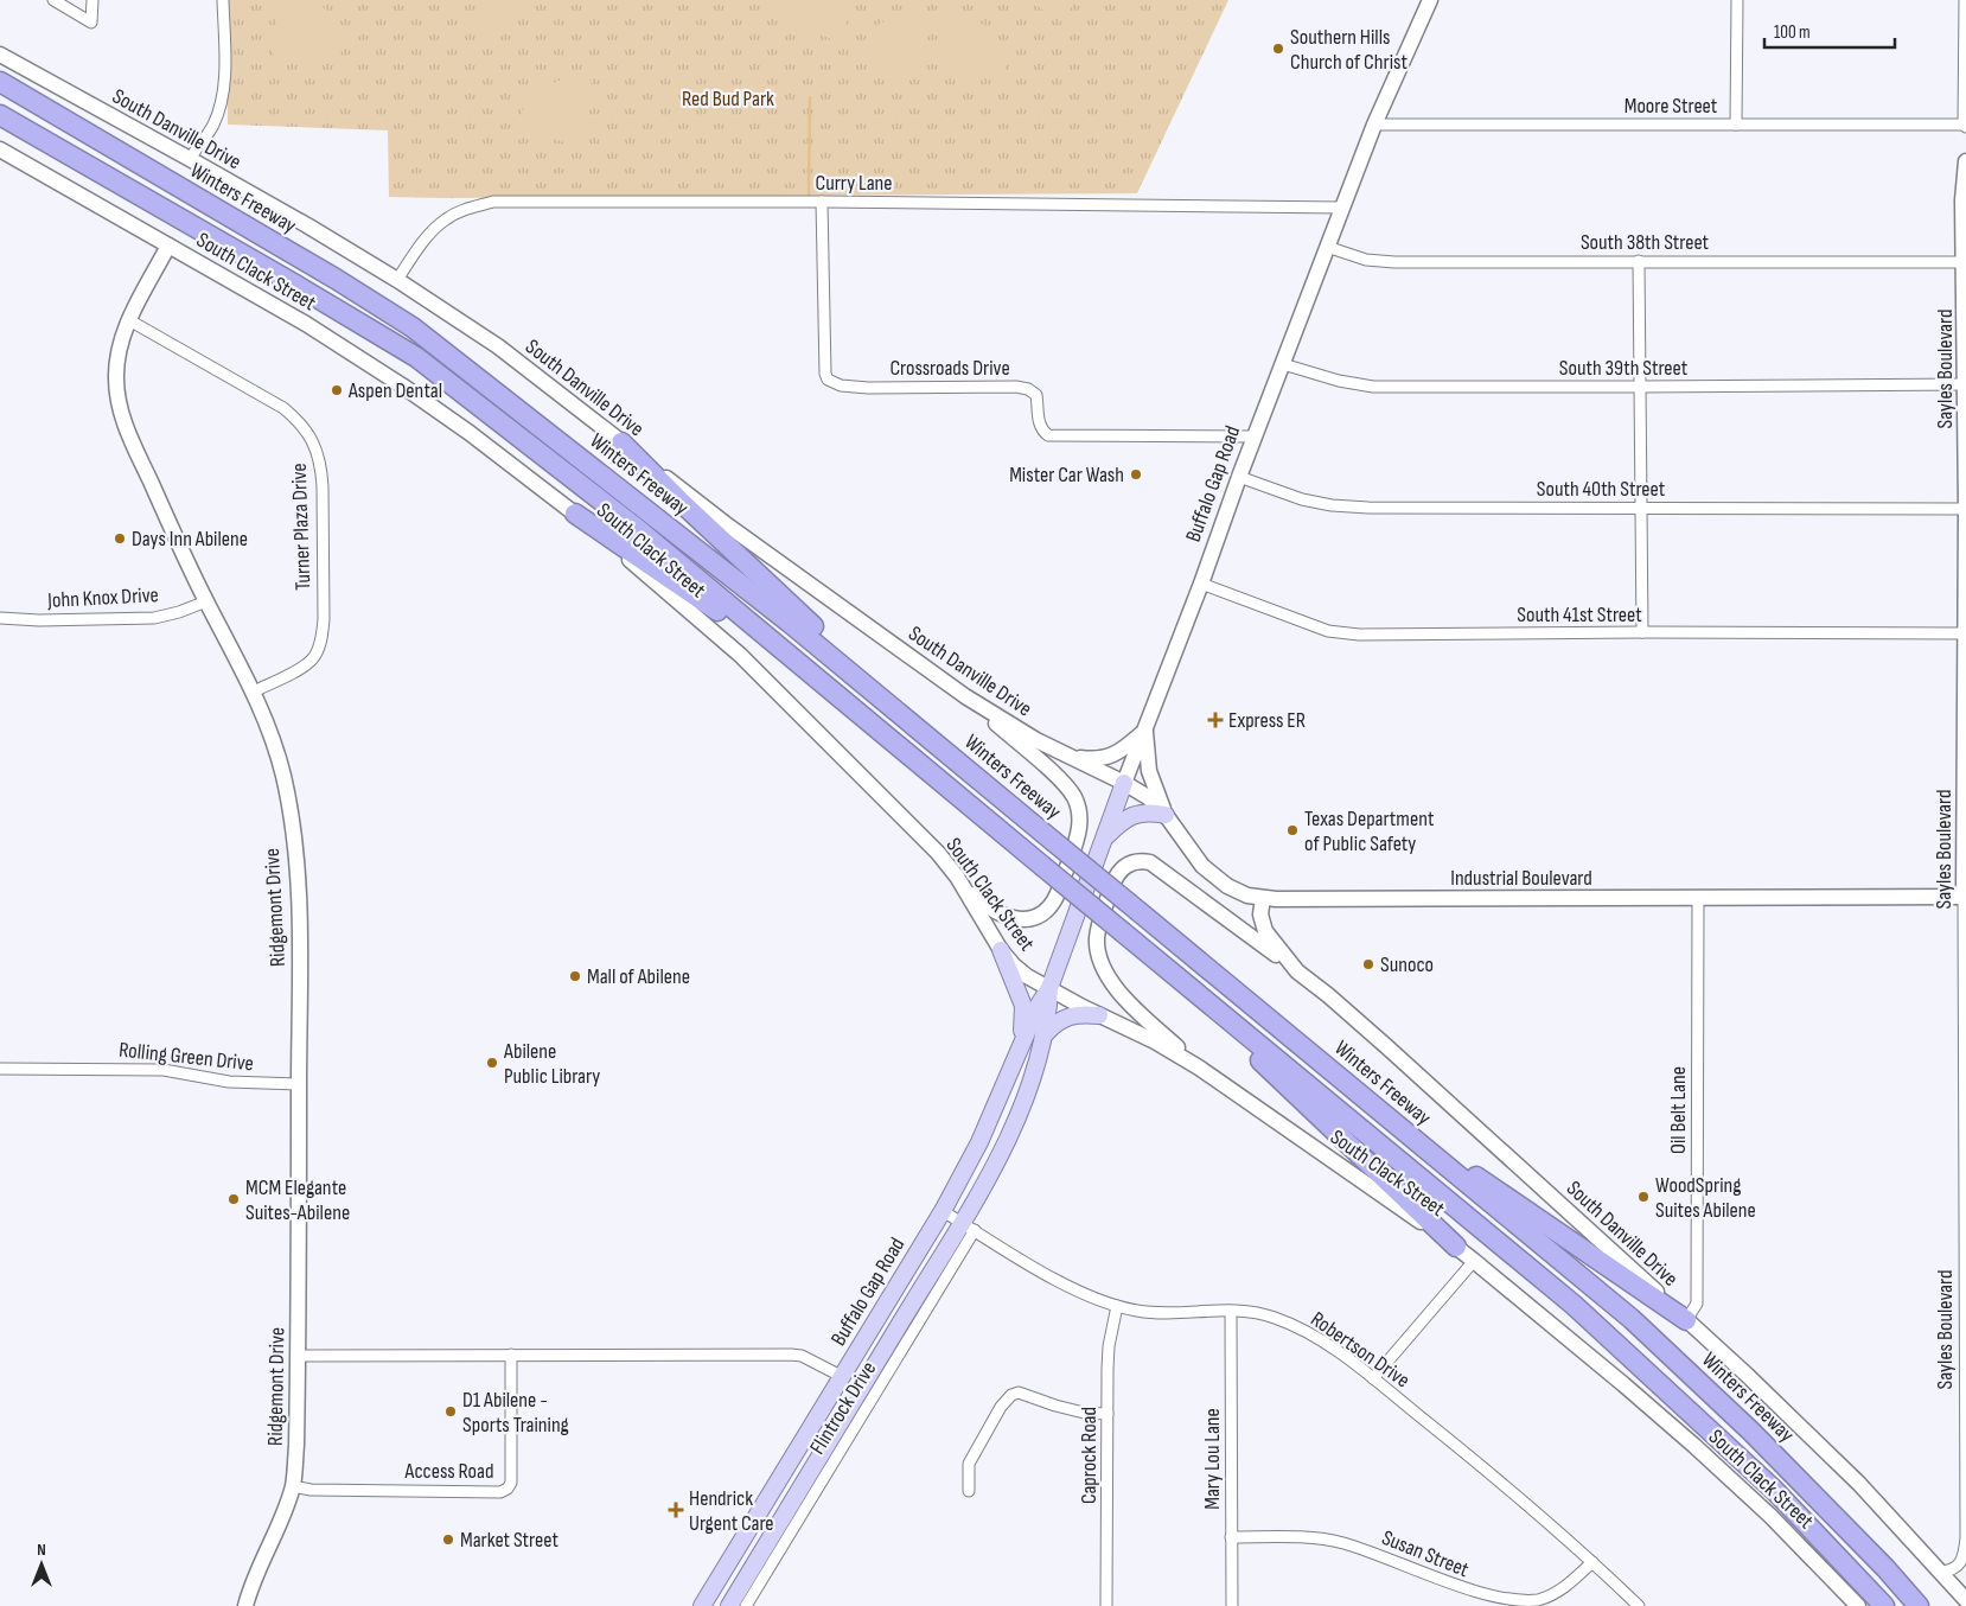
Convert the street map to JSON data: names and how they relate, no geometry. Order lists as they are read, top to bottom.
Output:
{
  "streets": {
    "highway": ["Winters Freeway"],
    "main road": [
      "South Danville Drive",
      "South Clack Street",
      "Sayles Boulevard",
      "Buffalo Gap Road",
      "Industrial Boulevard",
      "Ridgemont Drive"
    ],
    "street": [
      "Moore Street",
      "Curry Lane",
      "South 38th Street",
      "Crossroads Drive",
      "South 39th Street",
      "South 40th Street",
      "Turner Plaza Drive",
      "John Knox Drive",
      "South 41st Street",
      "Rolling Green Drive",
      "Oil Belt Lane",
      "Robertson Drive",
      "Flintrock Drive",
      "Caprock Road",
      "Mary Lou Lane",
      "Access Road",
      "Susan Street"
    ]
  },
  "crossings": [
    ["Moore Street", "Buffalo Gap Road"],
    ["South Danville Drive", "Curry Lane"],
    ["South Danville Drive", "Sayles Boulevard"],
    ["South Danville Drive", "Buffalo Gap Road"],
    ["South Danville Drive", "Industrial Boulevard"],
    ["South Danville Drive", "Oil Belt Lane"],
    ["Curry Lane", "Crossroads Drive"],
    ["Curry Lane", "Buffalo Gap Road"],
    ["South 38th Street", "Sayles Boulevard"],
    ["South 38th Street", "Buffalo Gap Road"],
    ["South Clack Street", "Buffalo Gap Road"],
    ["South Clack Street", "Ridgemont Drive"],
    ["Crossroads Drive", "Buffalo Gap Road"],
    ["South 39th Street", "Sayles Boulevard"],
    ["South 39th Street", "Buffalo Gap Road"],
    ["Sayles Boulevard", "South 40th Street"],
    ["Sayles Boulevard", "South 41st Street"],
    ["Sayles Boulevard", "Industrial Boulevard"],
    ["Buffalo Gap Road", "South 40th Street"],
    ["Buffalo Gap Road", "South 41st Street"],
    ["Buffalo Gap Road", "Industrial Boulevard"],
    ["Buffalo Gap Road", "Robertson Drive"],
    ["Buffalo Gap Road", "Flintrock Drive"],
    ["Turner Plaza Drive", "Ridgemont Drive"],
    ["John Knox Drive", "Ridgemont Drive"],
    ["Industrial Boulevard", "Oil Belt Lane"],
    ["Ridgemont Drive", "Rolling Green Drive"],
    ["Ridgemont Drive", "Access Road"],
    ["Robertson Drive", "Flintrock Drive"],
    ["Robertson Drive", "Caprock Road"],
    ["Robertson Drive", "Mary Lou Lane"],
    ["Robertson Drive", "Susan Street"],
    ["Mary Lou Lane", "Susan Street"]
  ],
  "parks": ["Red Bud Park"],
  "places": {
    "other": [
      "Southern Hills Church of Christ",
      "Aspen Dental",
      "Mister Car Wash",
      "Days Inn Abilene",
      "Texas Department of Public Safety",
      "Sunoco",
      "Mall of Abilene",
      "Abilene Public Library",
      "WoodSpring Suites Abilene",
      "MCM Elegante Suites-Abilene",
      "D1 Abilene - Sports Training",
      "Market Street"
    ],
    "health": ["Express ER", "Hendrick Urgent Care"]
  },
  "scale_bar": "100 m",
  "north": "top"
}
